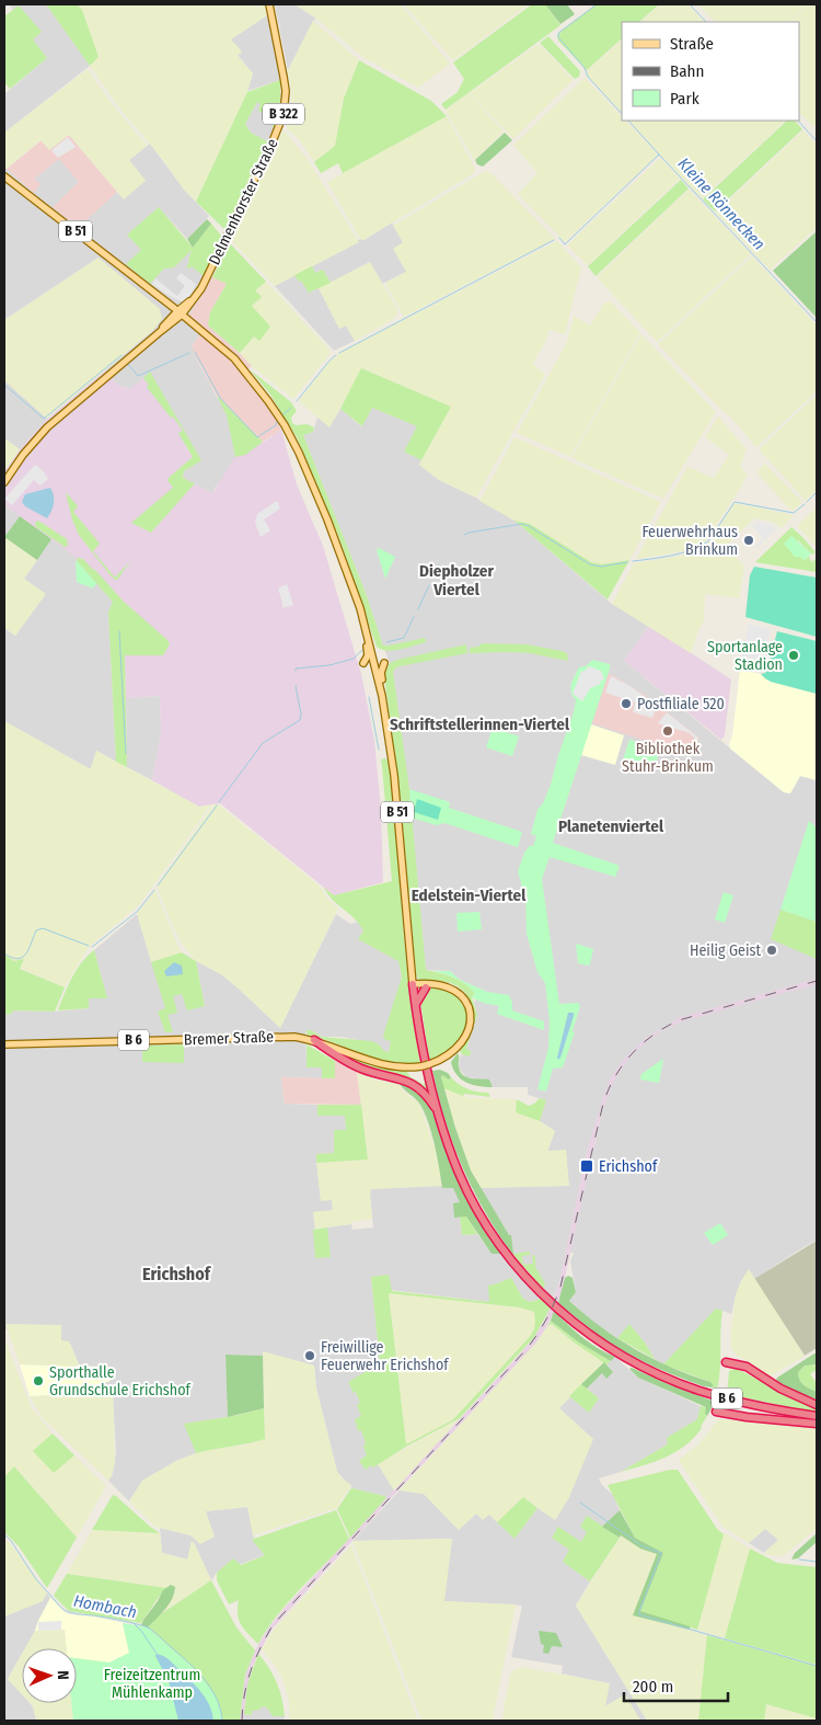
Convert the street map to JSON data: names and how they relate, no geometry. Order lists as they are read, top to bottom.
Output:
{
  "streets": {
    "highway": ["B 51", "B 6"],
    "main road": ["B 322", "Delmenhorster Straße", "Bremer Straße"]
  },
  "crossings": [
    ["Delmenhorster Straße", "B 51"],
    ["B 51", "B 6"],
    ["Bremer Straße", "B 6"]
  ],
  "districts": [
    "Diepholzer Viertel",
    "Schriftstellerinnen-Viertel",
    "Planetenviertel",
    "Edelstein-Viertel",
    "Erichshof"
  ],
  "water": ["Kleine Rönnecken", "Hombach"],
  "parks": ["Freizeitzentrum Mühlenkamp"],
  "places": {
    "other": [
      "Feuerwehrhaus Brinkum",
      "Sportanlage Stadion",
      "Postfiliale 520",
      "Bibliothek Stuhr-Brinkum",
      "Heilig Geist",
      "Freiwillige Feuerwehr Erichshof",
      "Sporthalle Grundschule Erichshof"
    ],
    "transit": ["Erichshof"]
  },
  "legend": ["Straße", "Bahn", "Park"],
  "scale_bar": "200 m",
  "north": "right"
}
